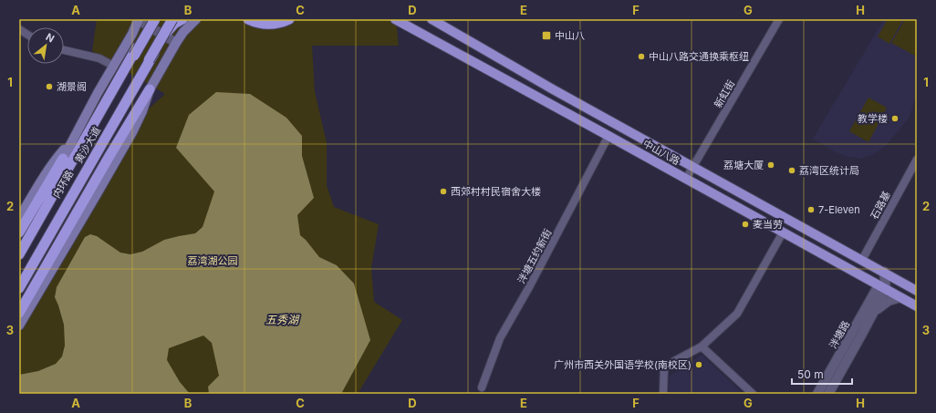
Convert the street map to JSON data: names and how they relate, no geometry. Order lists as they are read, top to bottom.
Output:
{
  "streets": {
    "highway": ["黄沙大道", "内环路"],
    "main road": ["中山八路"],
    "street": [
      "新虹街",
      "石路基",
      "泮塘五约新街",
      "泮塘路"
    ]
  },
  "crossings": [
    ["新虹街", "中山八路"],
    ["黄沙大道", "内环路"],
    ["中山八路", "石路基"],
    ["中山八路", "泮塘五约新街"],
    ["中山八路", "泮塘路"]
  ],
  "water": ["五秀湖"],
  "parks": ["荔湾湖公园"],
  "places": {
    "transit": ["中山八"],
    "other": [
      "中山八路交通换乘枢纽",
      "湖景阁",
      "教学楼",
      "荔塘大厦",
      "荔湾区统计局",
      "西郊村村民宿舍大楼",
      "7-Eleven",
      "麦当劳",
      "广州市西关外国语学校(南校区)"
    ]
  },
  "scale_bar": "50 m",
  "north": "top right",
  "grid": {
    "columns": [
      "A",
      "B",
      "C",
      "D",
      "E",
      "F",
      "G",
      "H"
    ],
    "rows": ["1", "2", "3"]
  }
}
